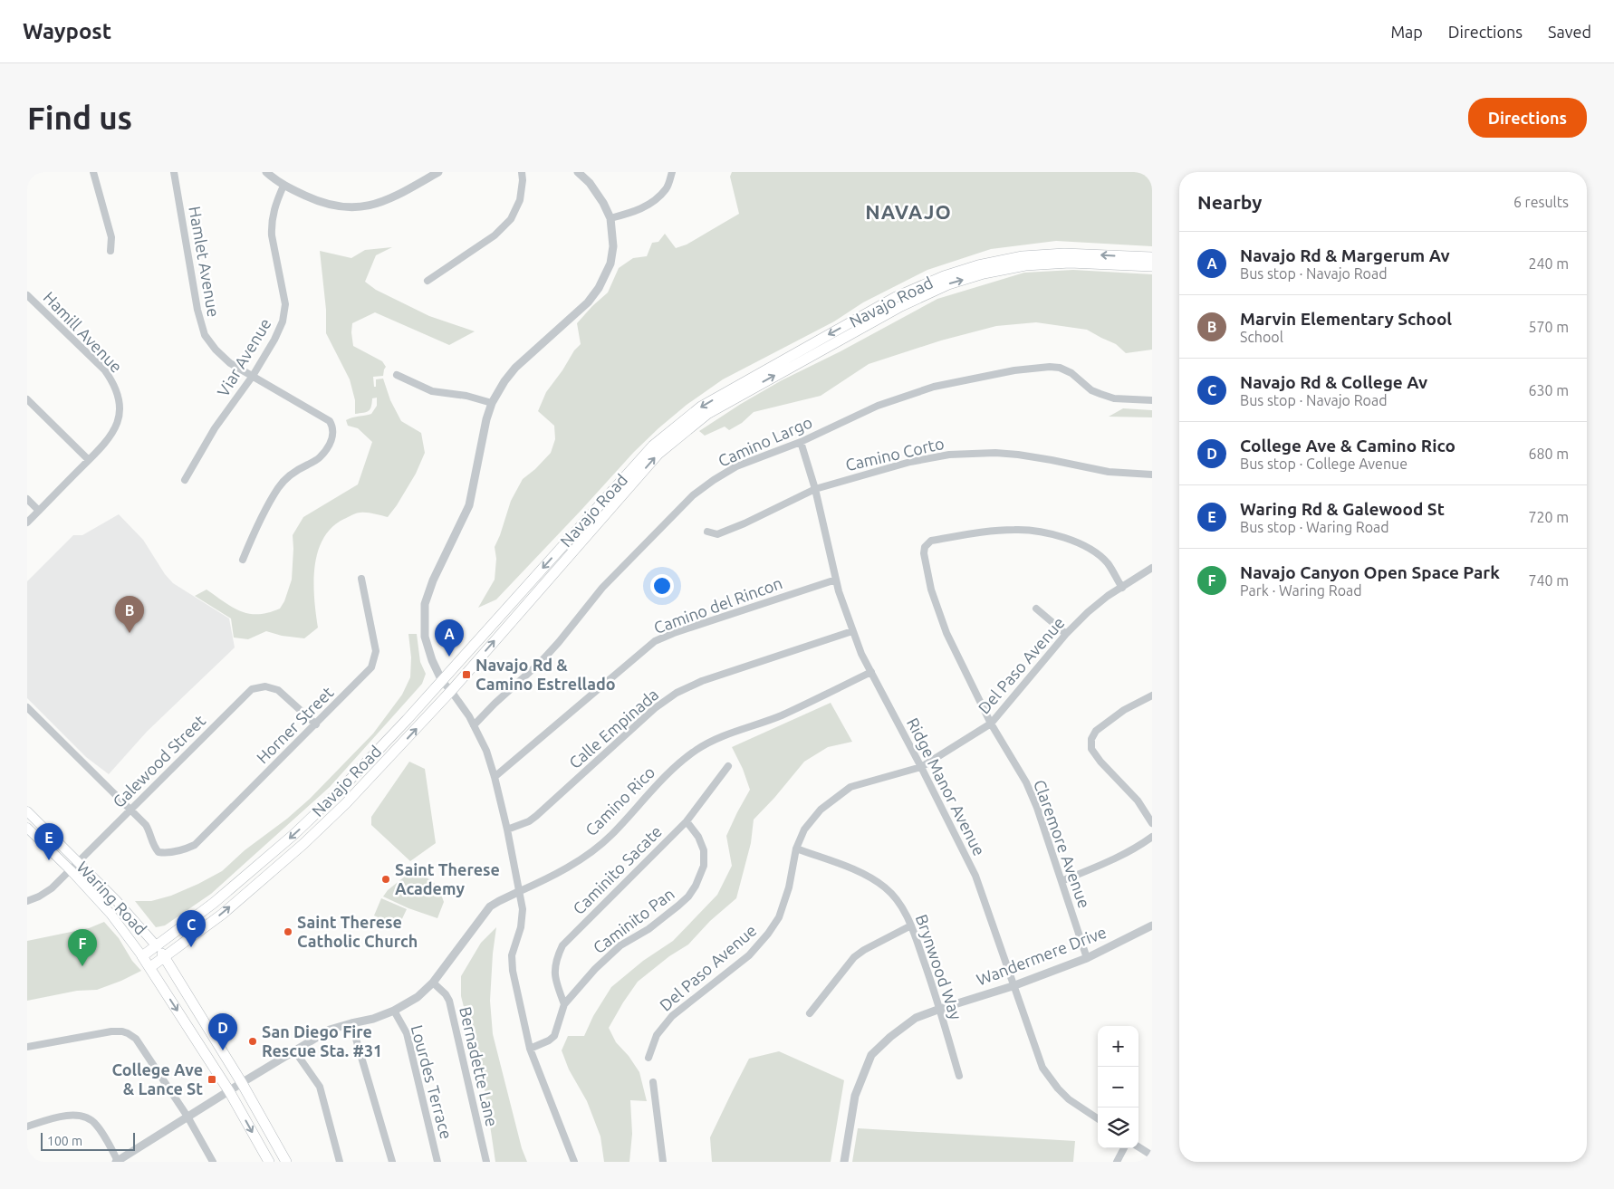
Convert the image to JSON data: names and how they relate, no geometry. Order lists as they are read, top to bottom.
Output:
{
  "streets": {
    "main road": ["Navajo Road", "Waring Road"],
    "street": [
      "Hamlet Avenue",
      "Hamill Avenue",
      "Viar Avenue",
      "Camino Largo",
      "Camino Corto",
      "Camino del Rincon",
      "Del Paso Avenue",
      "Horner Street",
      "Calle Empinada",
      "Galewood Street",
      "Ridge Manor Avenue",
      "Camino Rico",
      "Claremore Avenue",
      "Caminito Sacate",
      "Caminito Pan",
      "Wandermere Drive",
      "Brynwood Way",
      "Bernadette Lane",
      "Lourdes Terrace"
    ]
  },
  "crossings": [
    ["Hamlet Avenue", "Viar Avenue"],
    ["Navajo Road", "Waring Road"],
    ["Camino Largo", "Ridge Manor Avenue"],
    ["Camino Corto", "Ridge Manor Avenue"],
    ["Camino del Rincon", "Ridge Manor Avenue"],
    ["Del Paso Avenue", "Ridge Manor Avenue"],
    ["Del Paso Avenue", "Claremore Avenue"],
    ["Del Paso Avenue", "Brynwood Way"],
    ["Horner Street", "Galewood Street"],
    ["Calle Empinada", "Ridge Manor Avenue"],
    ["Galewood Street", "Waring Road"],
    ["Ridge Manor Avenue", "Camino Rico"],
    ["Ridge Manor Avenue", "Wandermere Drive"],
    ["Camino Rico", "Bernadette Lane"],
    ["Camino Rico", "Lourdes Terrace"],
    ["Claremore Avenue", "Wandermere Drive"],
    ["Caminito Sacate", "Caminito Pan"],
    ["Wandermere Drive", "Brynwood Way"]
  ],
  "districts": ["NAVAJO"],
  "places": {
    "transit": ["Navajo Rd & Camino Estrellado", "College Ave & Lance St"],
    "other": ["Saint Therese Academy", "Saint Therese Catholic Church", "San Diego Fire Rescue Sta. #31"]
  },
  "scale_bar": "100 m",
  "page": {
    "header": "Waypost",
    "nav": ["Map", "Directions", "Saved"],
    "buttons": "Directions",
    "title": "Find us",
    "heading": ["Nearby", "6 results"],
    "list": [
      {
        "mark": "A",
        "name": "Navajo Rd & Margerum Av",
        "note": "Bus stop · Navajo Road",
        "value": "240 m"
      },
      {
        "mark": "B",
        "name": "Marvin Elementary School",
        "note": "School",
        "value": "570 m"
      },
      {
        "mark": "C",
        "name": "Navajo Rd & College Av",
        "note": "Bus stop · Navajo Road",
        "value": "630 m"
      },
      {
        "mark": "D",
        "name": "College Ave & Camino Rico",
        "note": "Bus stop · College Avenue",
        "value": "680 m"
      },
      {
        "mark": "E",
        "name": "Waring Rd & Galewood St",
        "note": "Bus stop · Waring Road",
        "value": "720 m"
      },
      {
        "mark": "F",
        "name": "Navajo Canyon Open Space Park",
        "note": "Park · Waring Road",
        "value": "740 m"
      }
    ],
    "pins": [
      "B",
      "A",
      "E",
      "C",
      "F",
      "D"
    ],
    "map_buttons": ["+", "−"],
    "scale": "100 m"
  }
}
